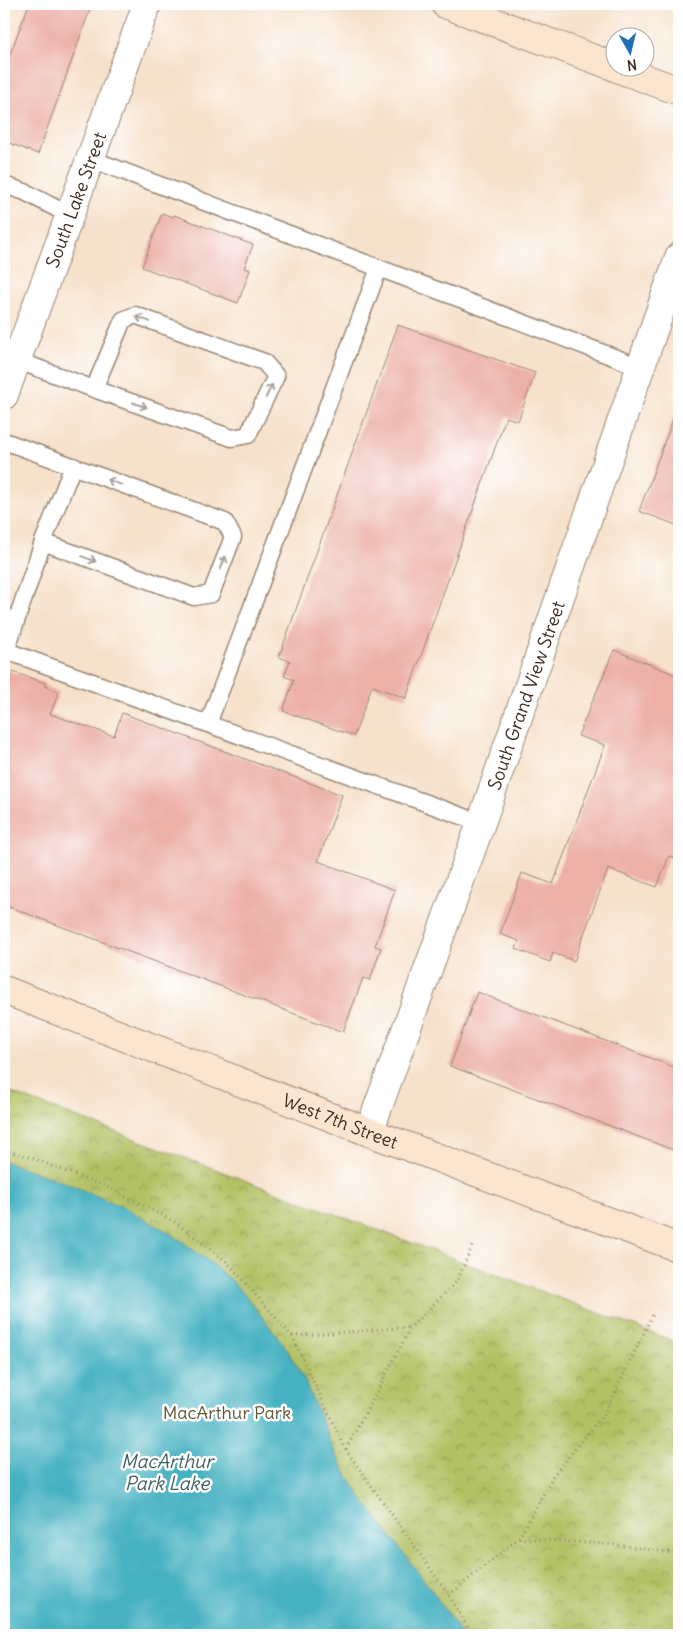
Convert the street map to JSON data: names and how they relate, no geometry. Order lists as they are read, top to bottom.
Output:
{
  "streets": {
    "street": ["South Lake Street", "South Grand View Street", "West 7th Street"]
  },
  "crossings": [
    ["South Grand View Street", "West 7th Street"]
  ],
  "water": ["MacArthur Park Lake"],
  "parks": ["MacArthur Park"],
  "north": "bottom"
}
